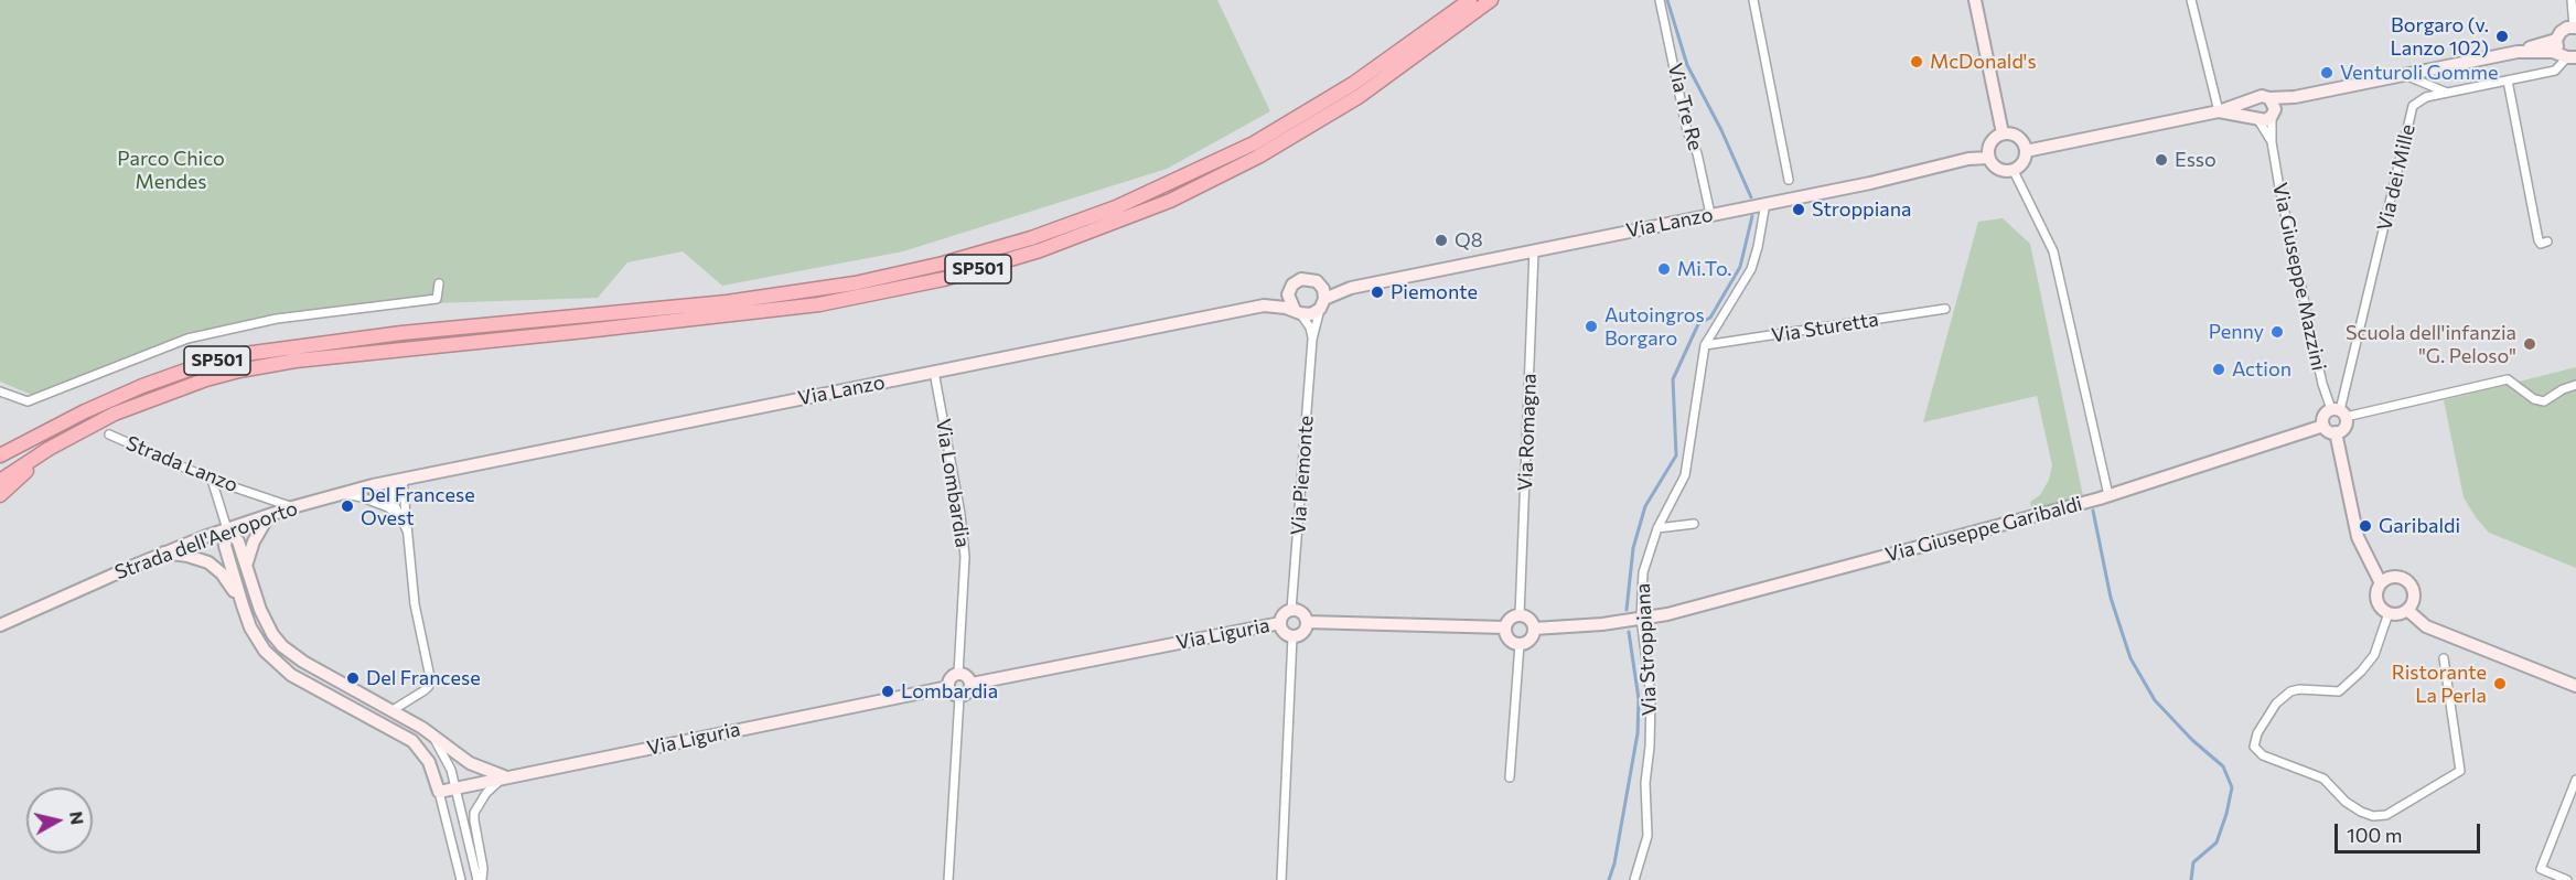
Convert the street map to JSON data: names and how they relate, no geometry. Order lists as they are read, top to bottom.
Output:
{
  "streets": {
    "highway": ["SP501"],
    "street": [
      "Via Tre Re",
      "Via dei Mille",
      "Via Lanzo",
      "Via Giuseppe Mazzini",
      "Via Sturetta",
      "Via Romagna",
      "Strada Lanzo",
      "Via Piemonte",
      "Via Lombardia",
      "Via Giuseppe Garibaldi",
      "Strada dell'Aeroporto",
      "Via Liguria",
      "Via Stroppiana"
    ]
  },
  "crossings": [
    ["Via Tre Re", "Via Lanzo"],
    ["Via dei Mille", "Via Giuseppe Mazzini"],
    ["Via Lanzo", "Via Romagna"],
    ["Via Lanzo", "Via Piemonte"],
    ["Via Lanzo", "Via Lombardia"],
    ["Via Lanzo", "Strada dell'Aeroporto"],
    ["Via Lanzo", "Via Stroppiana"],
    ["Via Sturetta", "Via Stroppiana"],
    ["Strada Lanzo", "Strada dell'Aeroporto"],
    ["Via Piemonte", "Via Liguria"],
    ["Via Lombardia", "Via Liguria"],
    ["Via Giuseppe Garibaldi", "Via Stroppiana"]
  ],
  "parks": ["Parco Chico Mendes"],
  "places": [
    "Borgaro (v. Lanzo 102)",
    "McDonald's",
    "Venturoli Gomme",
    "Esso",
    "Stroppiana",
    "Q8",
    "Mi.To.",
    "Piemonte",
    "Autoingros Borgaro",
    "Penny",
    "Scuola dell'infanzia \"G. Peloso\"",
    "Action",
    "Del Francese Ovest",
    "Garibaldi",
    "Del Francese",
    "Ristorante La Perla",
    "Lombardia"
  ],
  "scale_bar": "100 m",
  "north": "right"
}
